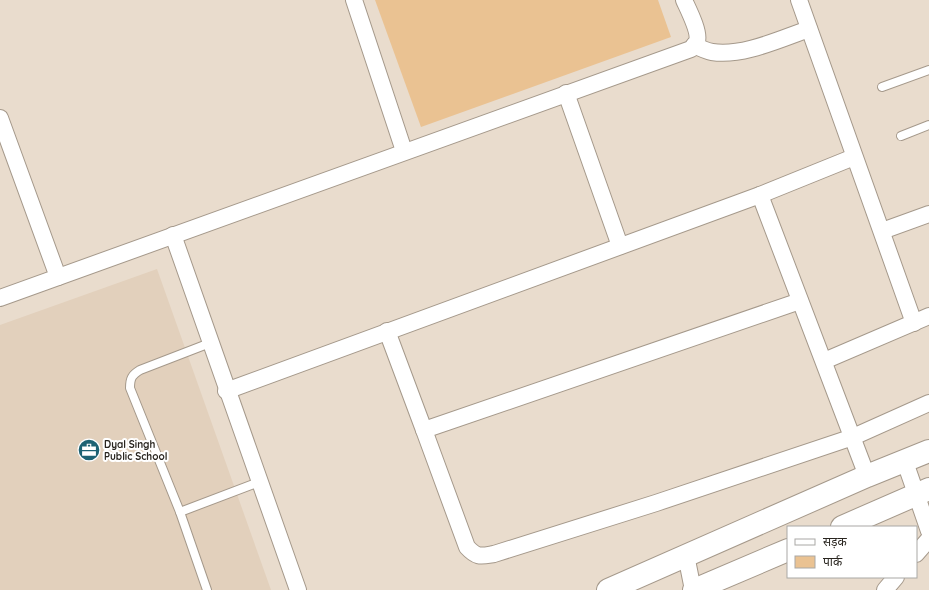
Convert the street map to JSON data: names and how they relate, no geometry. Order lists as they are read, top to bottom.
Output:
{
  "places": {
    "office": ["Dyal Singh Public School"]
  },
  "legend": ["सड़क", "पार्क"]
}
